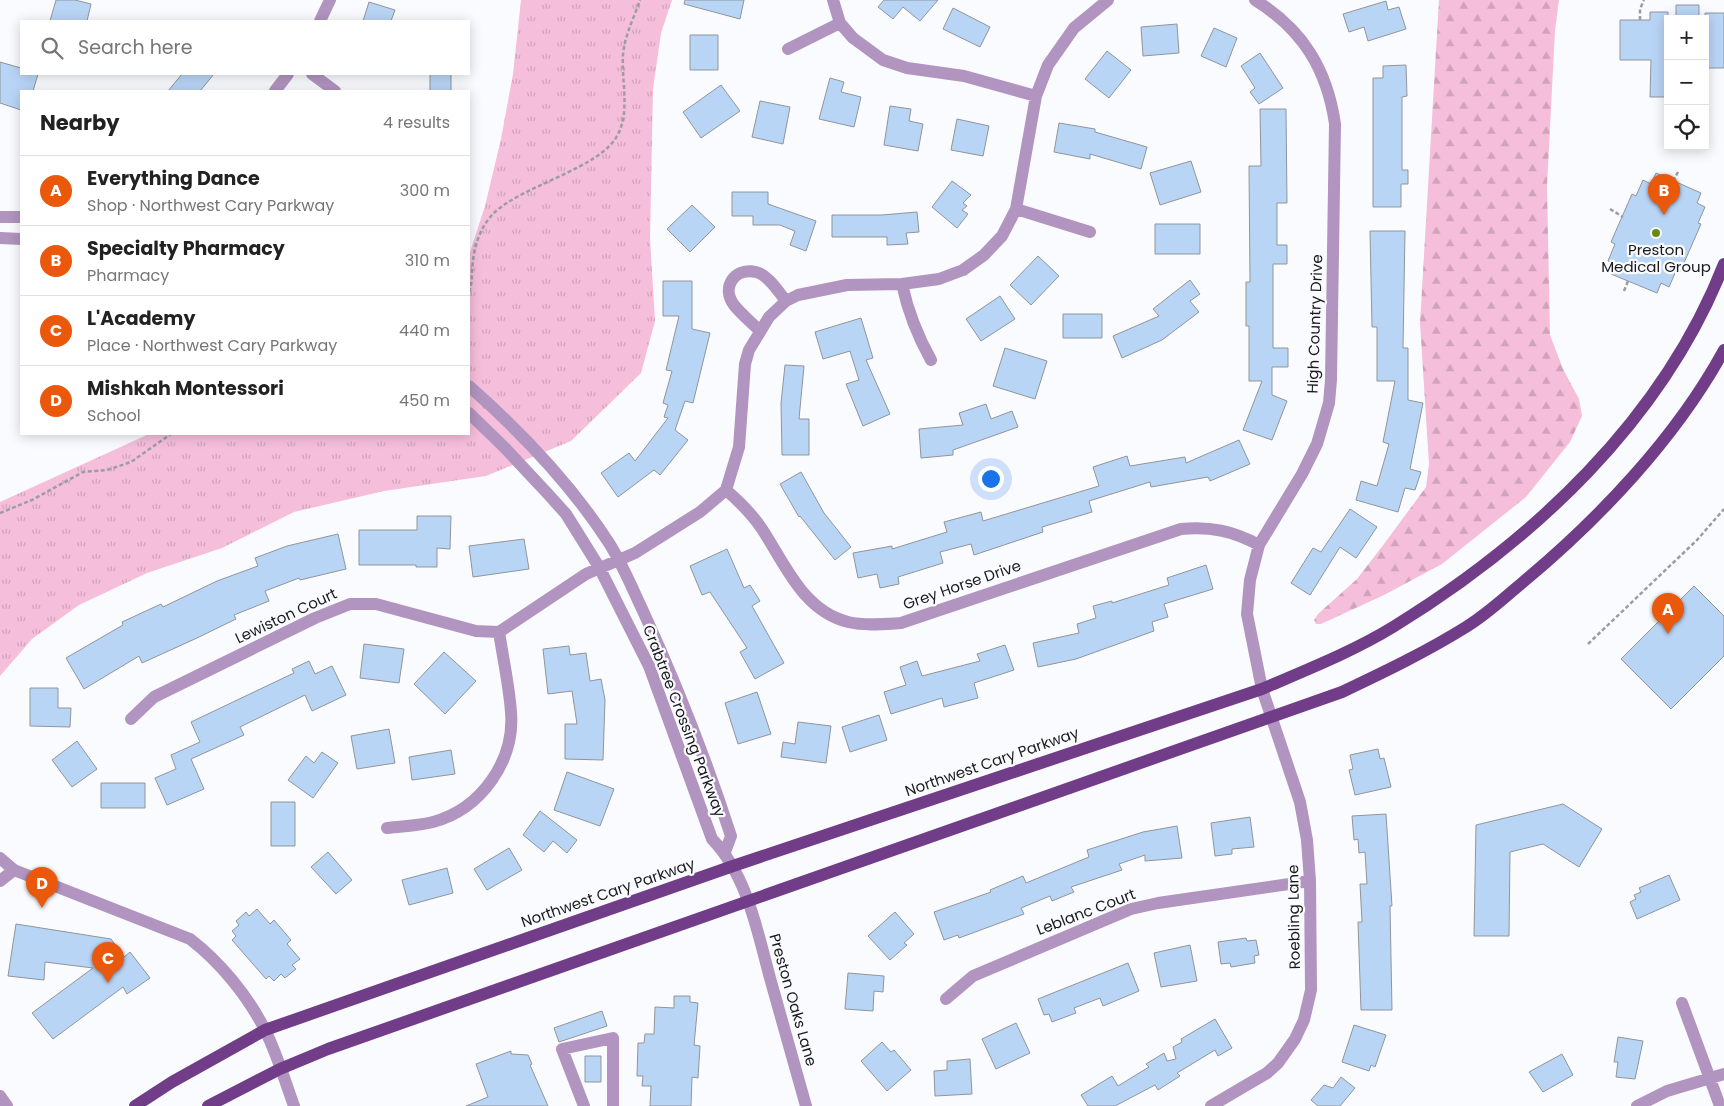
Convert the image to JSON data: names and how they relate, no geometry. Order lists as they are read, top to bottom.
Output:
{
  "streets": {
    "main road": ["Northwest Cary Parkway"],
    "street": [
      "High Country Drive",
      "Grey Horse Drive",
      "Lewiston Court",
      "Crabtree Crossing Parkway",
      "Leblanc Court",
      "Roebling Lane",
      "Preston Oaks Lane"
    ]
  },
  "crossings": [
    ["High Country Drive", "Grey Horse Drive"],
    ["High Country Drive", "Northwest Cary Parkway"],
    ["High Country Drive", "Roebling Lane"],
    ["Crabtree Crossing Parkway", "Northwest Cary Parkway"],
    ["Crabtree Crossing Parkway", "Preston Oaks Lane"],
    ["Northwest Cary Parkway", "Roebling Lane"],
    ["Leblanc Court", "Roebling Lane"]
  ],
  "places": ["Preston Medical Group"],
  "page": {
    "map_buttons": ["+", "−"],
    "search": "Search here",
    "heading": ["Nearby", "4 results"],
    "list": [
      {
        "mark": "A",
        "name": "Everything Dance",
        "note": "Shop · Northwest Cary Parkway",
        "value": "300 m"
      },
      {
        "mark": "B",
        "name": "Specialty Pharmacy",
        "note": "Pharmacy",
        "value": "310 m"
      },
      {
        "mark": "C",
        "name": "L'Academy",
        "note": "Place · Northwest Cary Parkway",
        "value": "440 m"
      },
      {
        "mark": "D",
        "name": "Mishkah Montessori",
        "note": "School",
        "value": "450 m"
      }
    ],
    "pins": [
      "B",
      "A",
      "D",
      "C"
    ]
  }
}
